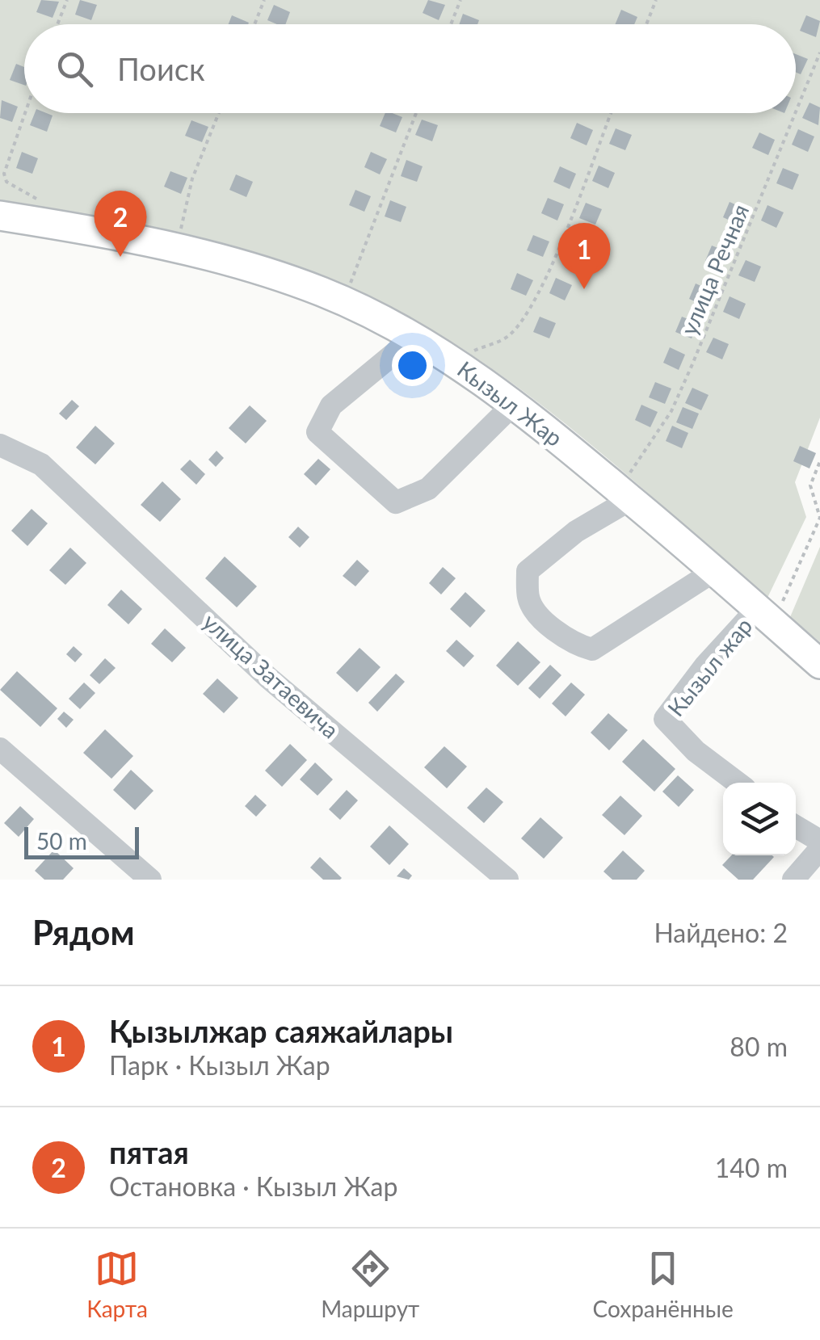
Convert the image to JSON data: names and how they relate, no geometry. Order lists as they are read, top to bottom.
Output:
{
  "streets": {
    "main road": ["Кызыл Жар"],
    "street": ["Кызыл жар", "улица Затаевича"],
    "path": ["улица Речная"]
  },
  "crossings": [
    ["улица Речная", "Кызыл Жар"],
    ["Кызыл Жар", "Кызыл жар"]
  ],
  "scale_bar": "50 m",
  "page": {
    "search": "Поиск",
    "pins": ["2", "1"],
    "scale": "50 m",
    "heading": ["Рядом", "Найдено: 2"],
    "list": [
      {
        "mark": "1",
        "name": "Қызылжар саяжайлары",
        "note": "Парк · Кызыл Жар",
        "value": "80 m"
      },
      {
        "mark": "2",
        "name": "пятая",
        "note": "Остановка · Кызыл Жар",
        "value": "140 m"
      }
    ],
    "nav": ["Карта", "Маршрут", "Сохранённые"]
  }
}
